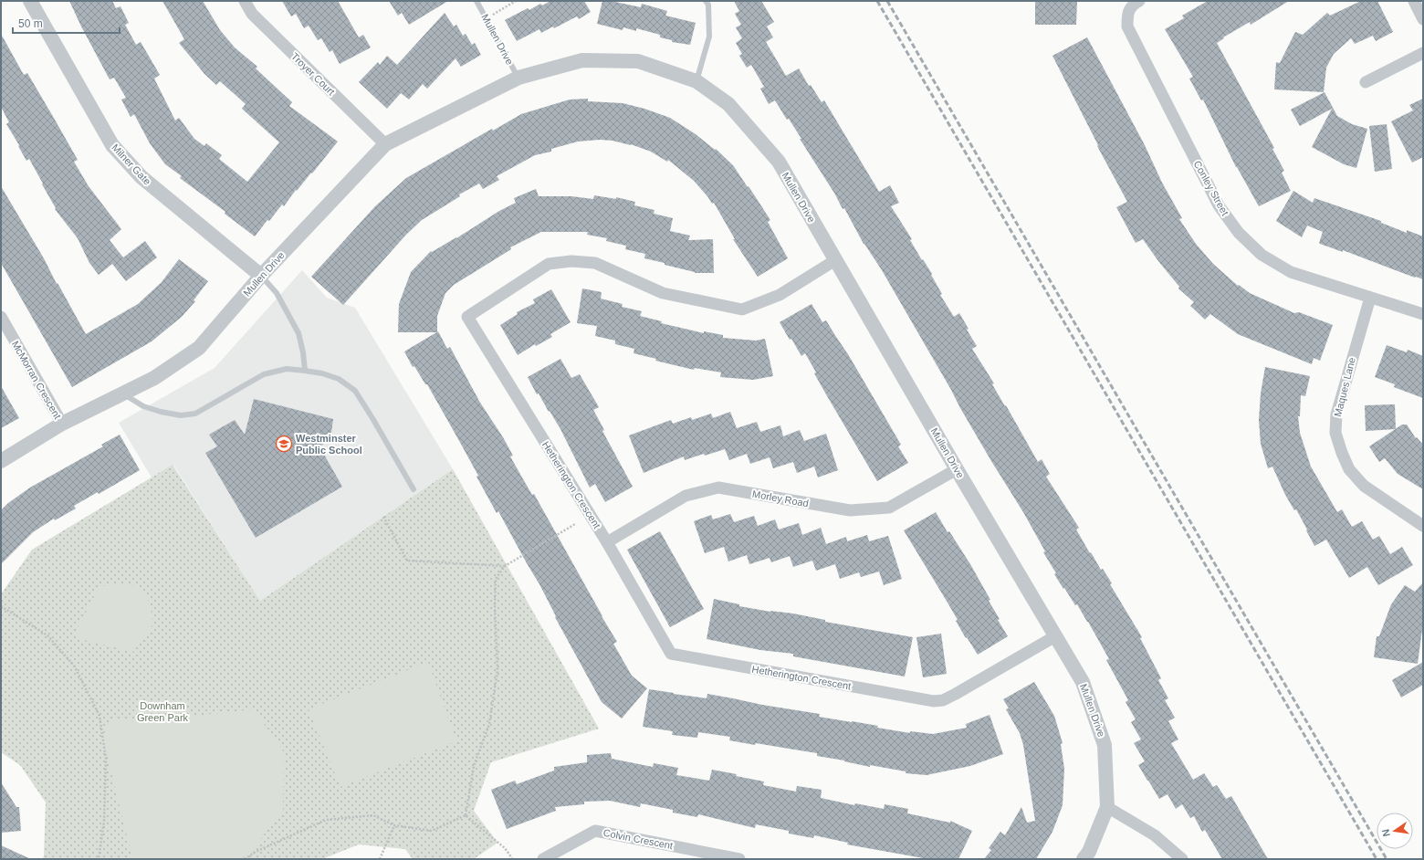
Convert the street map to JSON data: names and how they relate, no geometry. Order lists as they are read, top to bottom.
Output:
{
  "streets": {
    "street": [
      "Mullen Drive",
      "Troyer Court",
      "Milner Gate",
      "Conley Street",
      "McMorran Crescent",
      "Maques Lane",
      "Hetherington Crescent",
      "Morley Road",
      "Colvin Crescent"
    ]
  },
  "crossings": [
    ["Mullen Drive", "Troyer Court"],
    ["Mullen Drive", "Milner Gate"],
    ["Mullen Drive", "McMorran Crescent"],
    ["Mullen Drive", "Hetherington Crescent"],
    ["Mullen Drive", "Morley Road"],
    ["Conley Street", "Maques Lane"],
    ["Hetherington Crescent", "Morley Road"]
  ],
  "parks": ["Downham Green Park"],
  "places": {
    "school or university": ["Westminster Public School"]
  },
  "scale_bar": "50 m",
  "north": "left"
}
